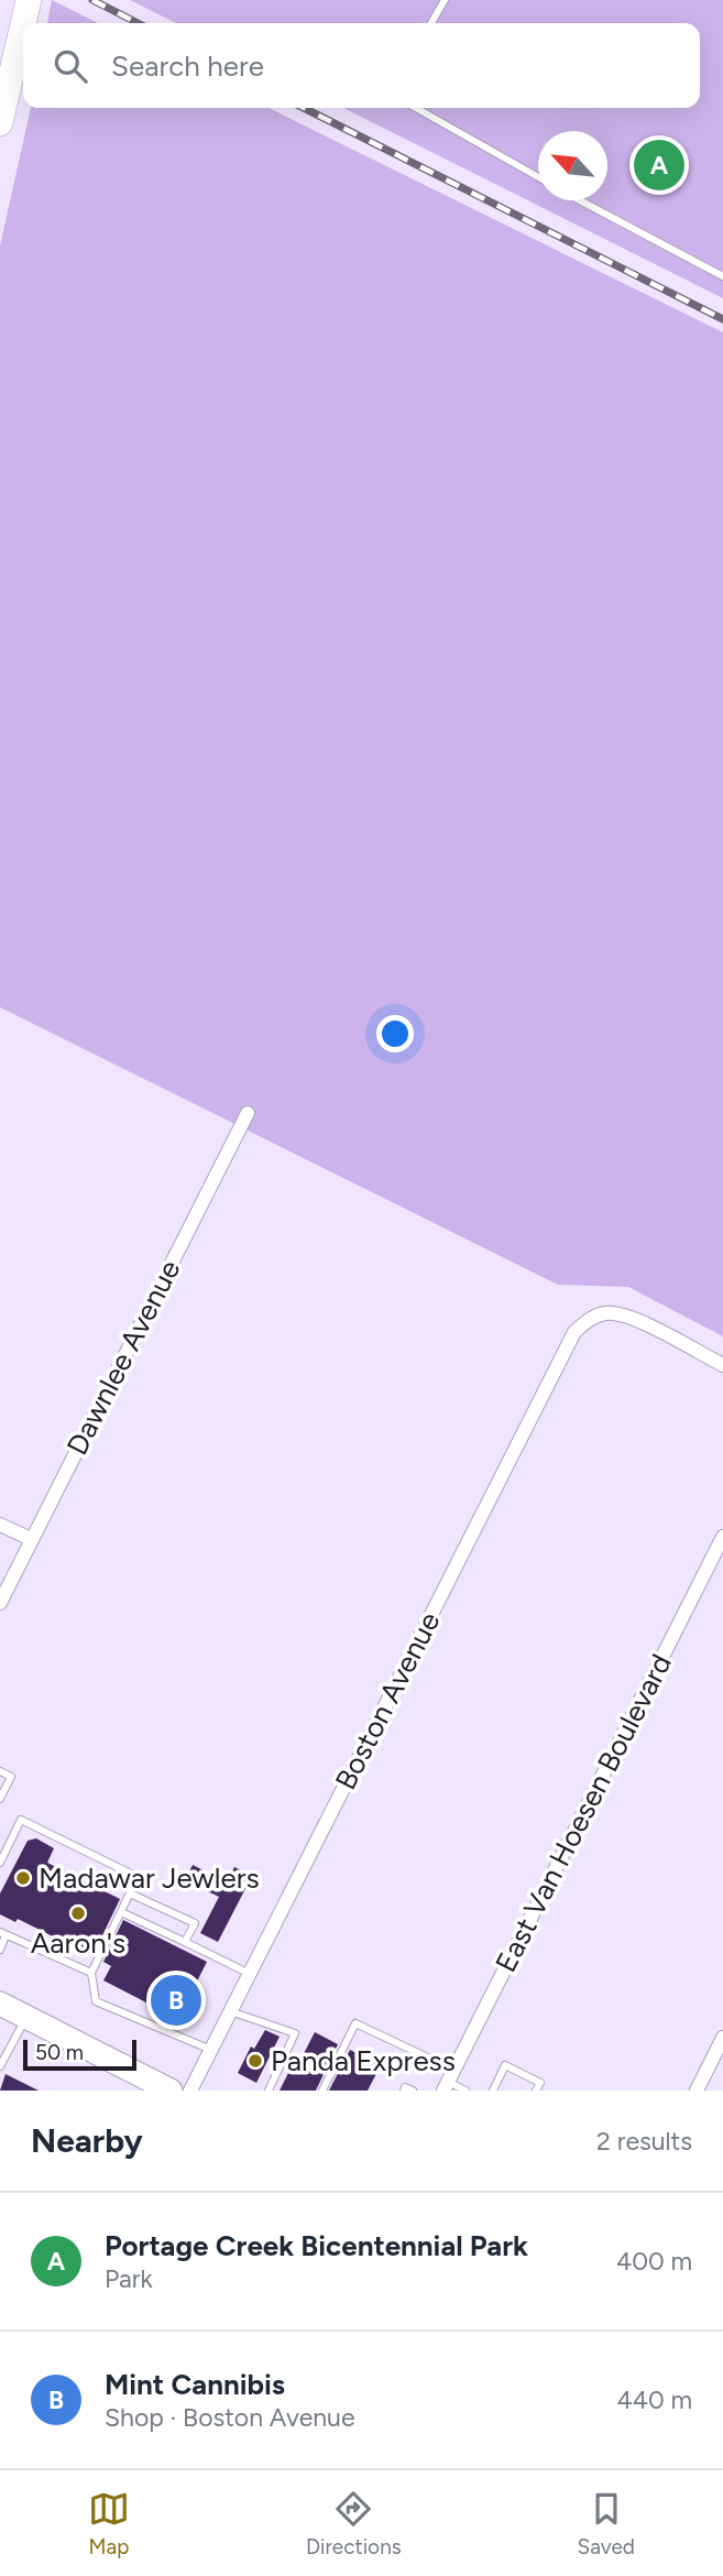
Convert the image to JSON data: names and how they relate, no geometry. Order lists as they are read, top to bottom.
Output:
{
  "streets": {
    "street": ["Dawnlee Avenue", "Boston Avenue", "East Van Hoesen Boulevard"]
  },
  "places": ["Madawar Jewlers", "Aaron's", "Panda Express"],
  "scale_bar": "50 m",
  "north": "top left",
  "page": {
    "search": "Search here",
    "pins": ["A", "B"],
    "scale": "50 m",
    "heading": ["Nearby", "2 results"],
    "list": [
      {
        "mark": "A",
        "name": "Portage Creek Bicentennial Park",
        "note": "Park",
        "value": "400 m"
      },
      {
        "mark": "B",
        "name": "Mint Cannibis",
        "note": "Shop · Boston Avenue",
        "value": "440 m"
      }
    ],
    "nav": ["Map", "Directions", "Saved"]
  }
}
